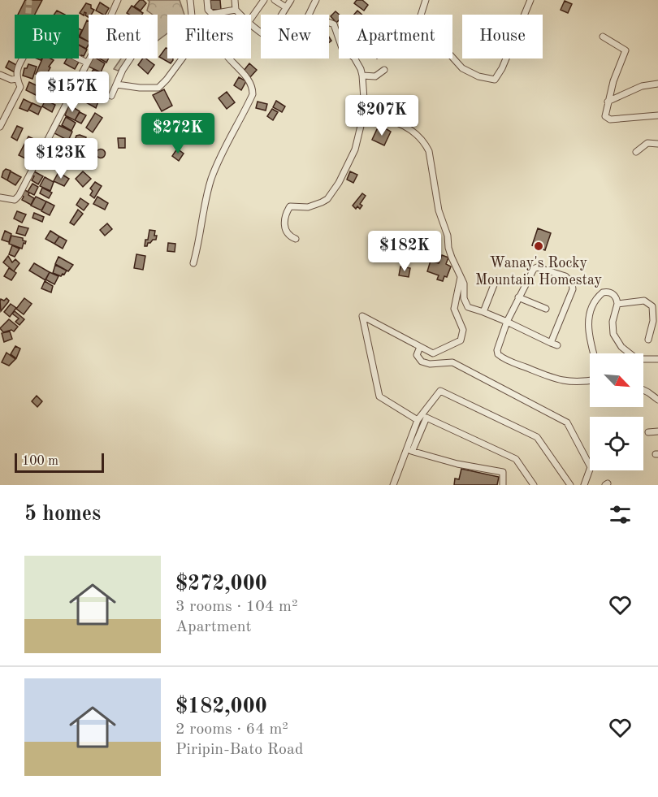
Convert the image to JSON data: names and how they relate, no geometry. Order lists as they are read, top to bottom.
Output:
{
  "places": ["Wanay's Rocky Mountain Homestay"],
  "scale_bar": "100 m",
  "north": "bottom right",
  "page": {
    "chip": [
      "Buy",
      "Rent",
      "Filters",
      "New",
      "Apartment",
      "House"
    ],
    "price": [
      "$157K",
      "$207K",
      "$272K",
      "$123K",
      "$182K"
    ],
    "scale": "100 m",
    "heading": "5 homes",
    "list": [
      {
        "name": "$272,000",
        "note": "3 rooms · 104 m² · Apartment"
      },
      {
        "name": "$182,000",
        "note": "2 rooms · 64 m² · Piripin-Bato Road"
      }
    ]
  }
}
